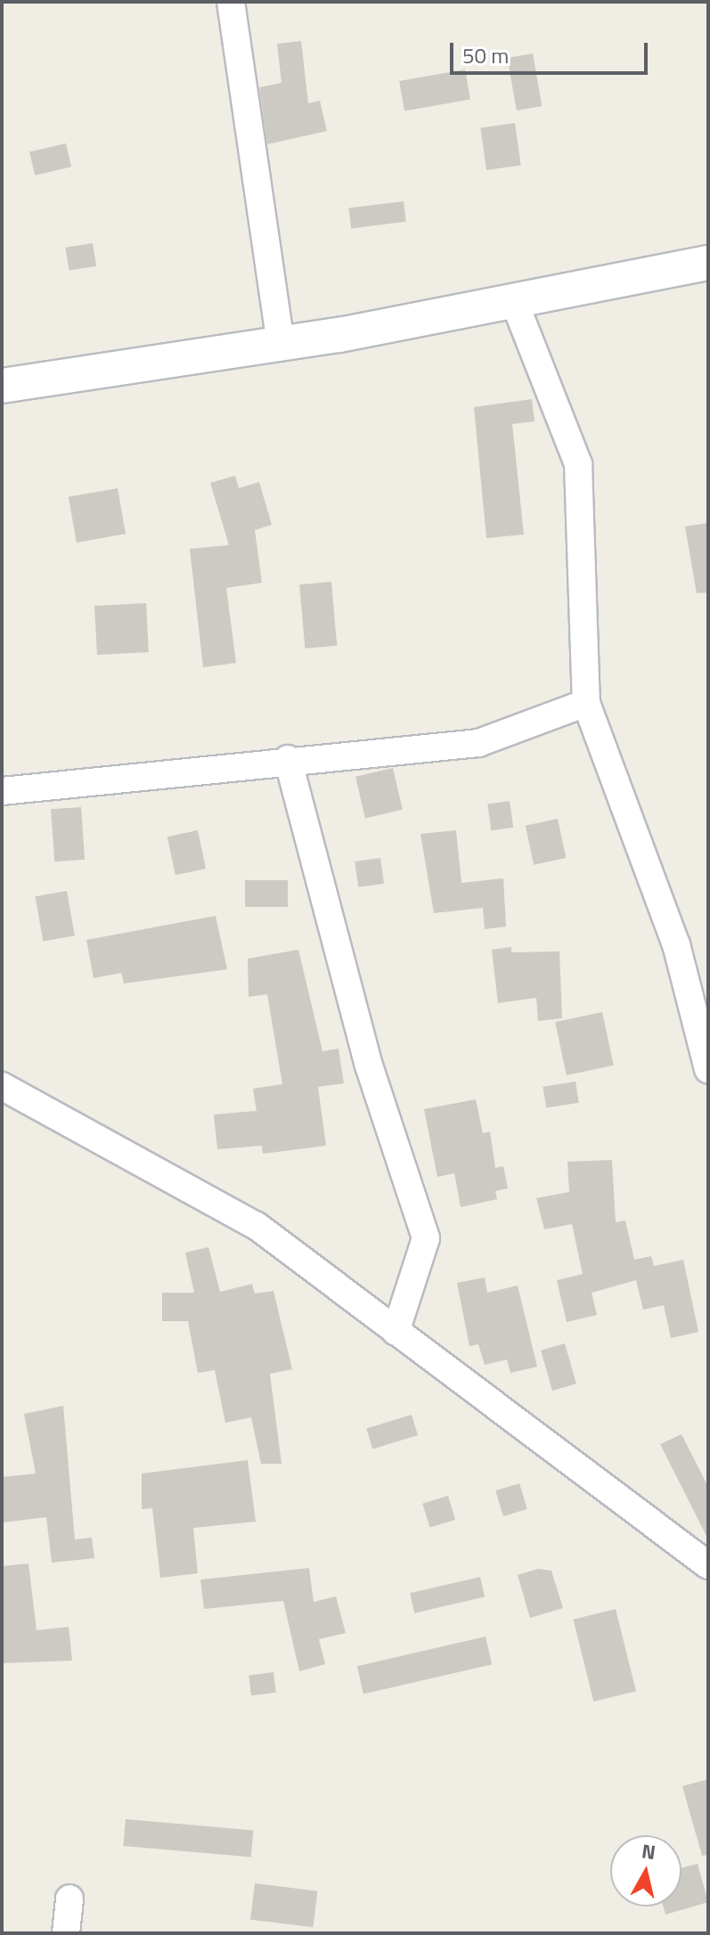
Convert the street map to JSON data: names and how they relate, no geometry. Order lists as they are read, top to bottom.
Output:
{
  "scale_bar": "50 m",
  "north": "top"
}
